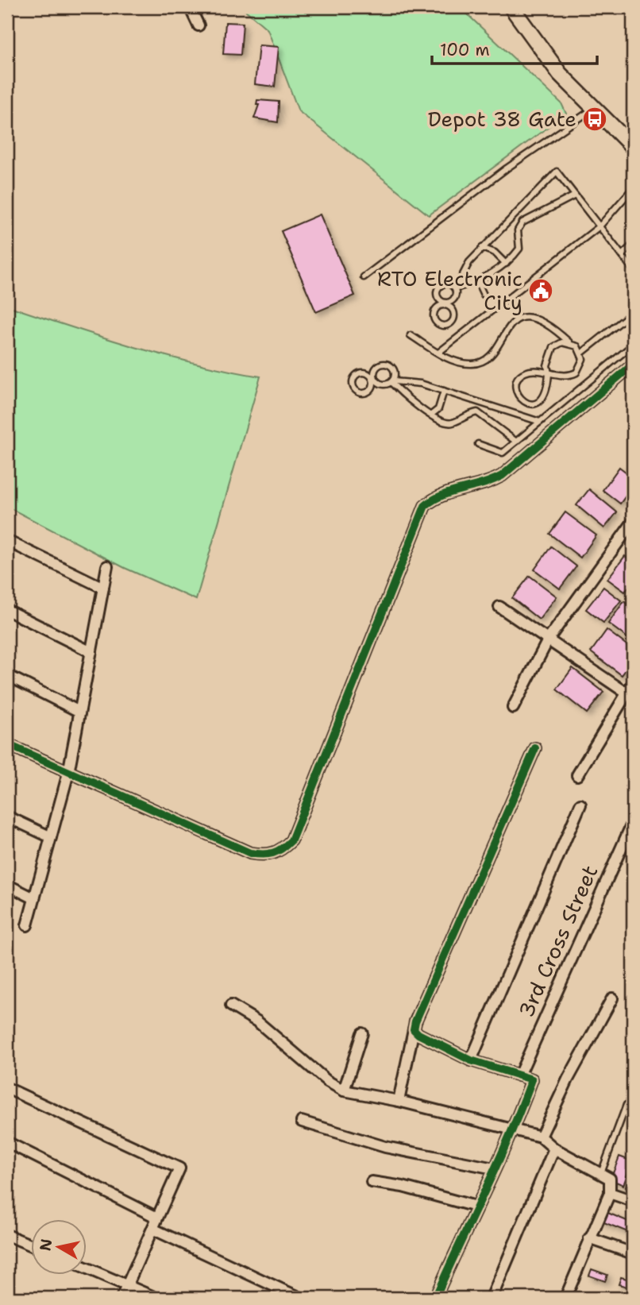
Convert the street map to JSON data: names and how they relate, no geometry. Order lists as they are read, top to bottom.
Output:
{
  "streets": {
    "street": ["3rd Cross Street"]
  },
  "places": {
    "bus stop": ["Depot 38 Gate"],
    "public building": ["RTO Electronic City"]
  },
  "scale_bar": "100 m",
  "north": "left"
}
